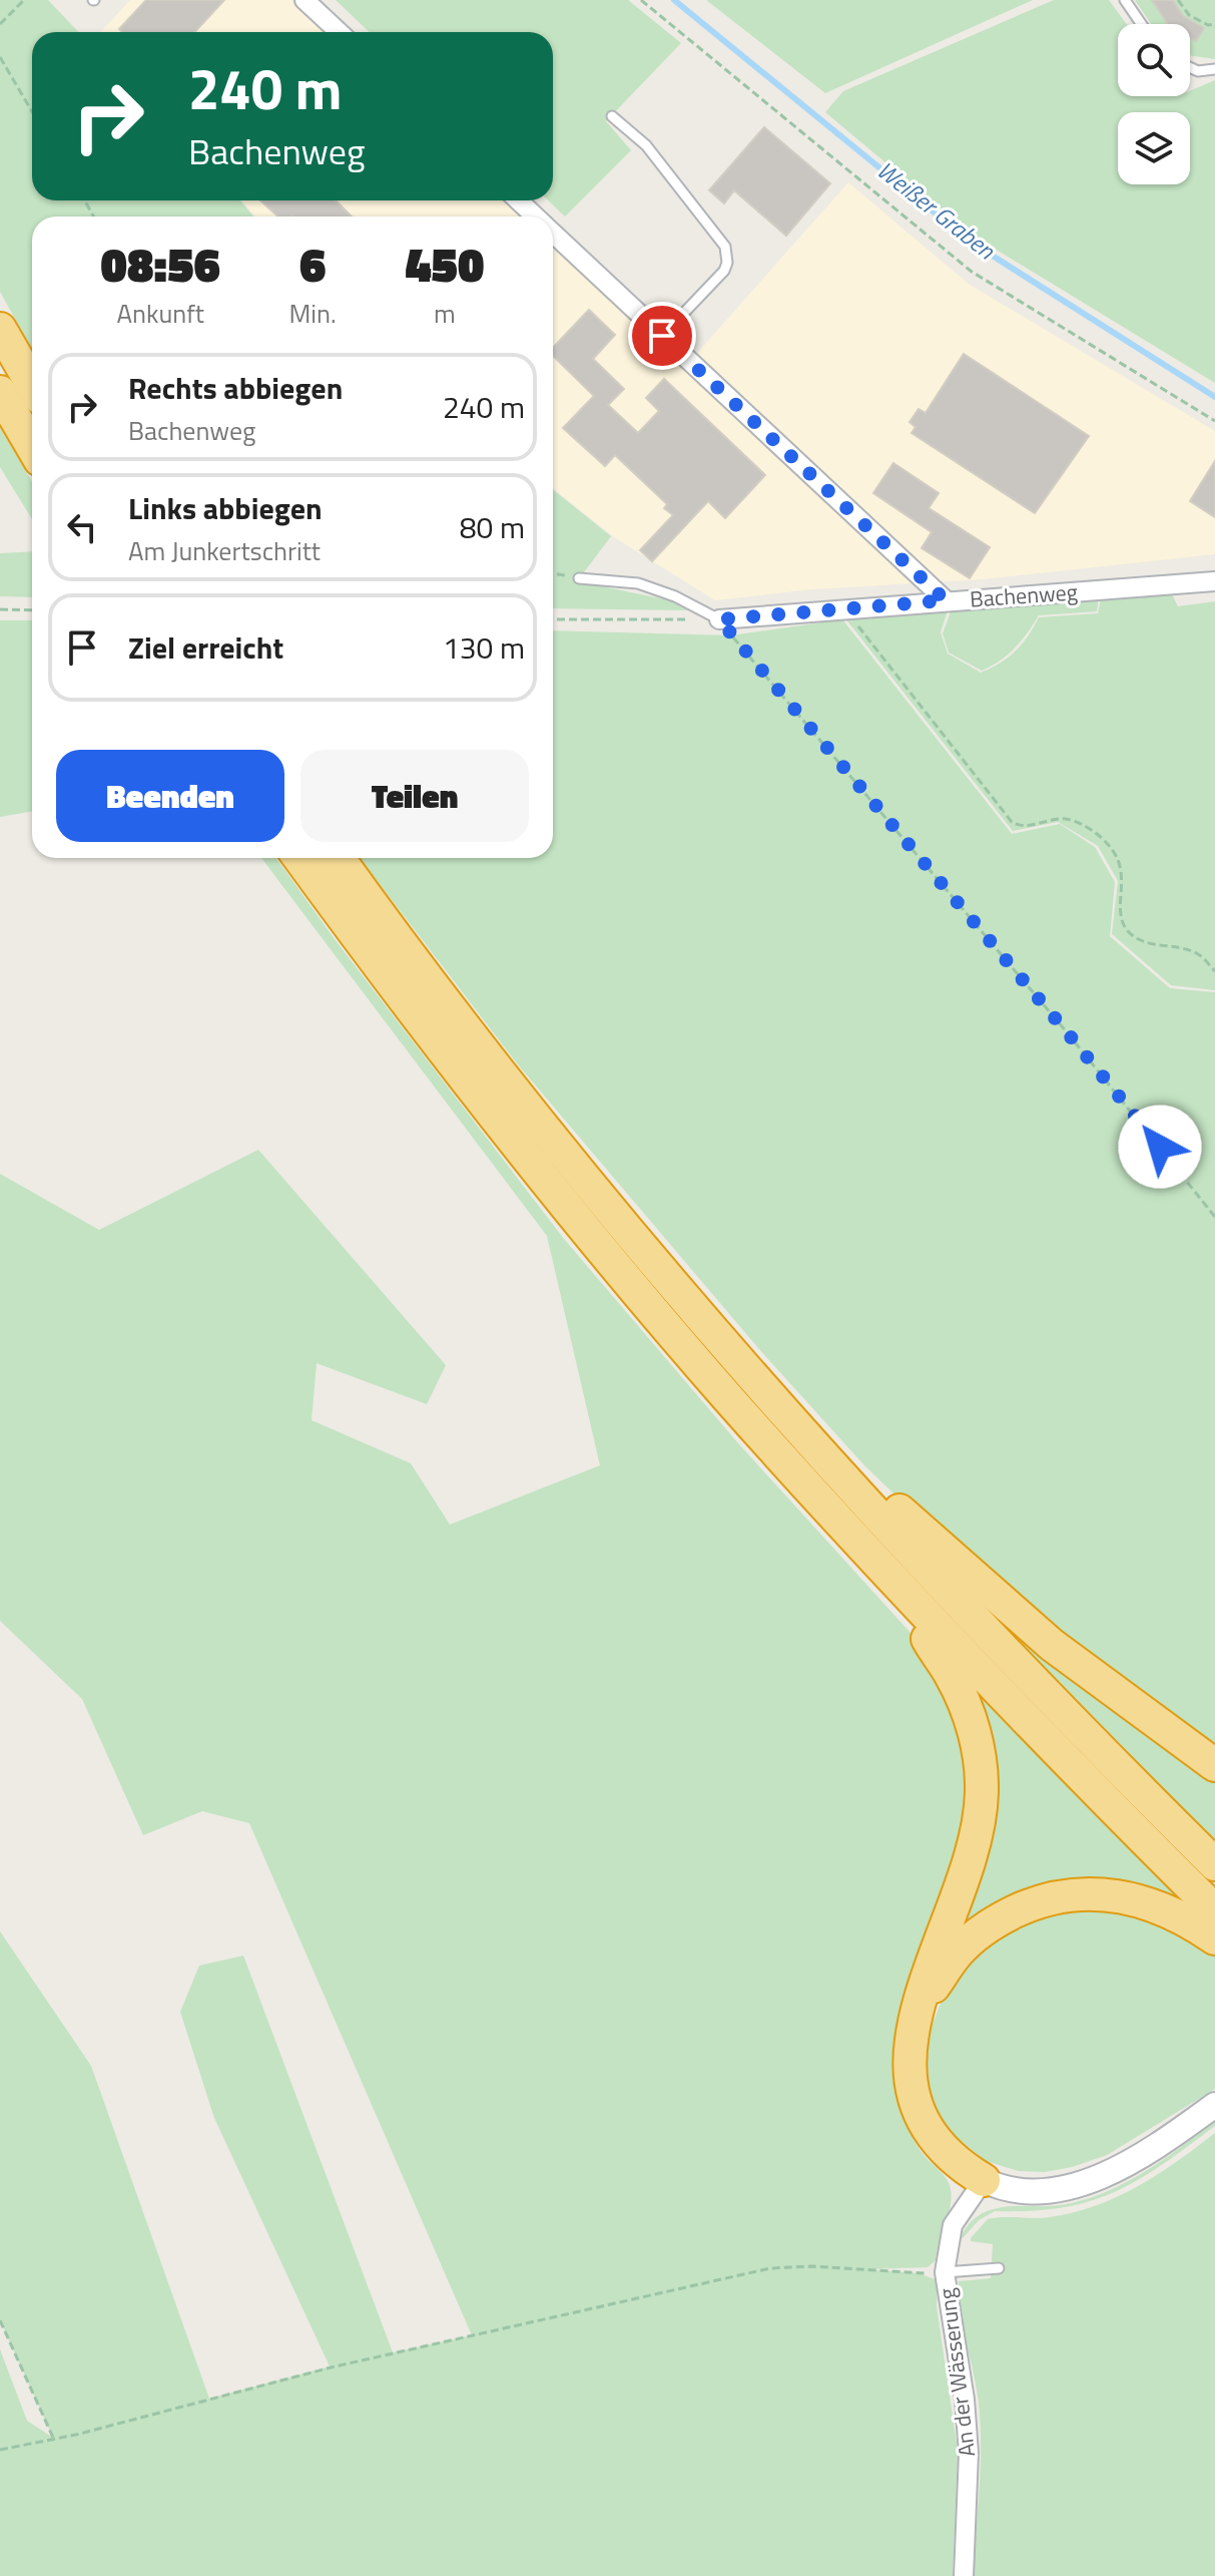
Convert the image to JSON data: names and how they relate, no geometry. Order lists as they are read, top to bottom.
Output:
{
  "streets": {
    "street": ["Bachenweg", "An der Wässerung"]
  },
  "water": ["Weißer Graben"],
  "page": {
    "turn": ["240 m", "Bachenweg"],
    "eta": [
      "08:56",
      "Ankunft",
      "6",
      "Min.",
      "450",
      "m"
    ],
    "list": [
      {
        "name": "Rechts abbiegen",
        "note": "Bachenweg",
        "value": "240 m"
      },
      {
        "name": "Links abbiegen",
        "note": "Am Junkertschritt",
        "value": "80 m"
      },
      {
        "name": "Ziel erreicht",
        "value": "130 m"
      }
    ],
    "buttons": ["Beenden", "Teilen"]
  }
}
